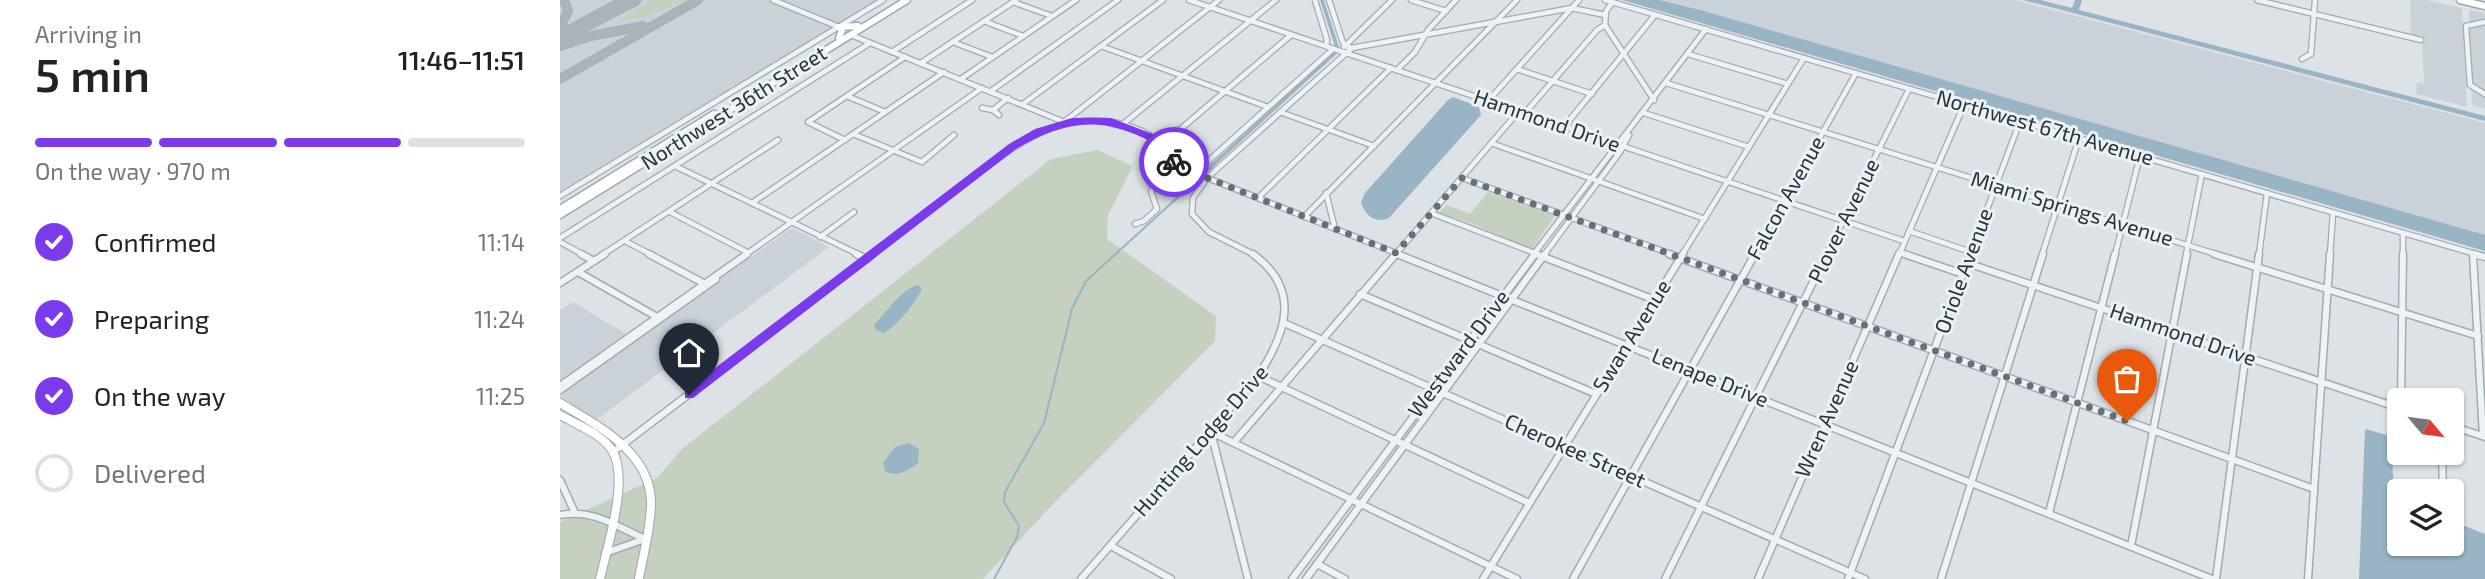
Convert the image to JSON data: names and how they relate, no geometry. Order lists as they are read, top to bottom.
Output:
{
  "streets": {
    "main road": ["Northwest 36th Street"],
    "street": [
      "Hammond Drive",
      "Northwest 67th Avenue",
      "Falcon Avenue",
      "Miami Springs Avenue",
      "Plover Avenue",
      "Oriole Avenue",
      "Swan Avenue",
      "Westward Drive",
      "Lenape Drive",
      "Wren Avenue",
      "Hunting Lodge Drive",
      "Cherokee Street"
    ]
  },
  "crossings": [
    ["Hammond Drive", "Falcon Avenue"],
    ["Hammond Drive", "Plover Avenue"],
    ["Hammond Drive", "Oriole Avenue"],
    ["Hammond Drive", "Swan Avenue"],
    ["Hammond Drive", "Westward Drive"],
    ["Hammond Drive", "Wren Avenue"],
    ["Northwest 67th Avenue", "Falcon Avenue"],
    ["Northwest 67th Avenue", "Plover Avenue"],
    ["Northwest 67th Avenue", "Oriole Avenue"],
    ["Northwest 67th Avenue", "Swan Avenue"],
    ["Northwest 67th Avenue", "Westward Drive"],
    ["Northwest 67th Avenue", "Wren Avenue"],
    ["Falcon Avenue", "Miami Springs Avenue"],
    ["Falcon Avenue", "Lenape Drive"],
    ["Falcon Avenue", "Cherokee Street"],
    ["Miami Springs Avenue", "Plover Avenue"],
    ["Miami Springs Avenue", "Oriole Avenue"],
    ["Miami Springs Avenue", "Swan Avenue"],
    ["Miami Springs Avenue", "Westward Drive"],
    ["Miami Springs Avenue", "Wren Avenue"],
    ["Plover Avenue", "Lenape Drive"],
    ["Plover Avenue", "Cherokee Street"],
    ["Oriole Avenue", "Lenape Drive"],
    ["Oriole Avenue", "Cherokee Street"],
    ["Swan Avenue", "Lenape Drive"],
    ["Swan Avenue", "Cherokee Street"],
    ["Westward Drive", "Lenape Drive"],
    ["Westward Drive", "Cherokee Street"],
    ["Lenape Drive", "Wren Avenue"],
    ["Lenape Drive", "Hunting Lodge Drive"],
    ["Wren Avenue", "Cherokee Street"],
    ["Hunting Lodge Drive", "Cherokee Street"]
  ],
  "north": "bottom right",
  "page": {
    "heading": ["5 min", "Arriving in", "11:46–11:51"],
    "bar": "On the way · 970 m",
    "list": [
      ["Confirmed", "11:14"],
      ["Preparing", "11:24"],
      ["On the way", "11:25"],
      "Delivered"
    ]
  }
}
